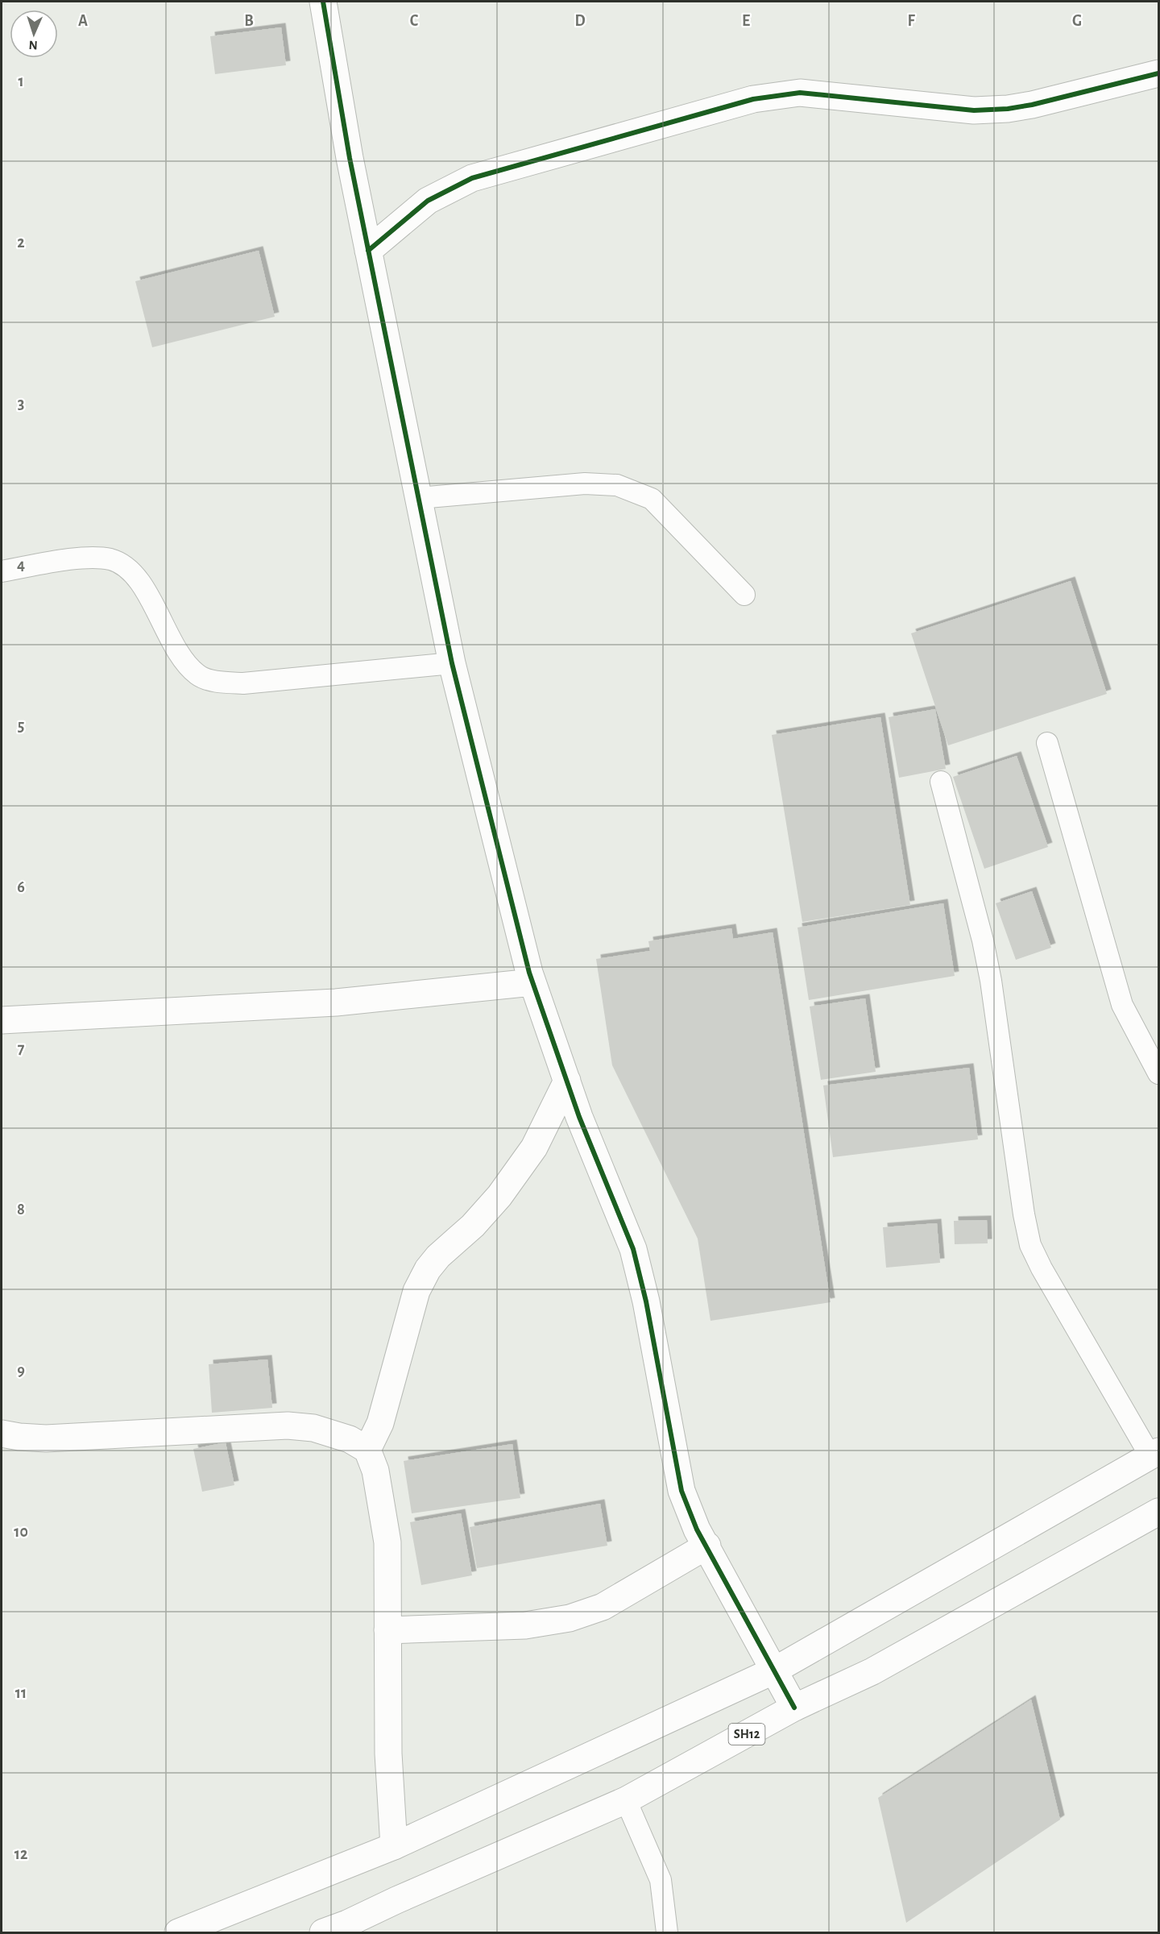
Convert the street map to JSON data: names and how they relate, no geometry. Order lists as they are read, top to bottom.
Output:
{
  "streets": {
    "street": ["SH12"]
  },
  "north": "bottom",
  "grid": {
    "columns": [
      "A",
      "B",
      "C",
      "D",
      "E",
      "F",
      "G"
    ],
    "rows": [
      "1",
      "2",
      "3",
      "4",
      "5",
      "6",
      "7",
      "8",
      "9",
      "10",
      "11",
      "12"
    ]
  }
}
